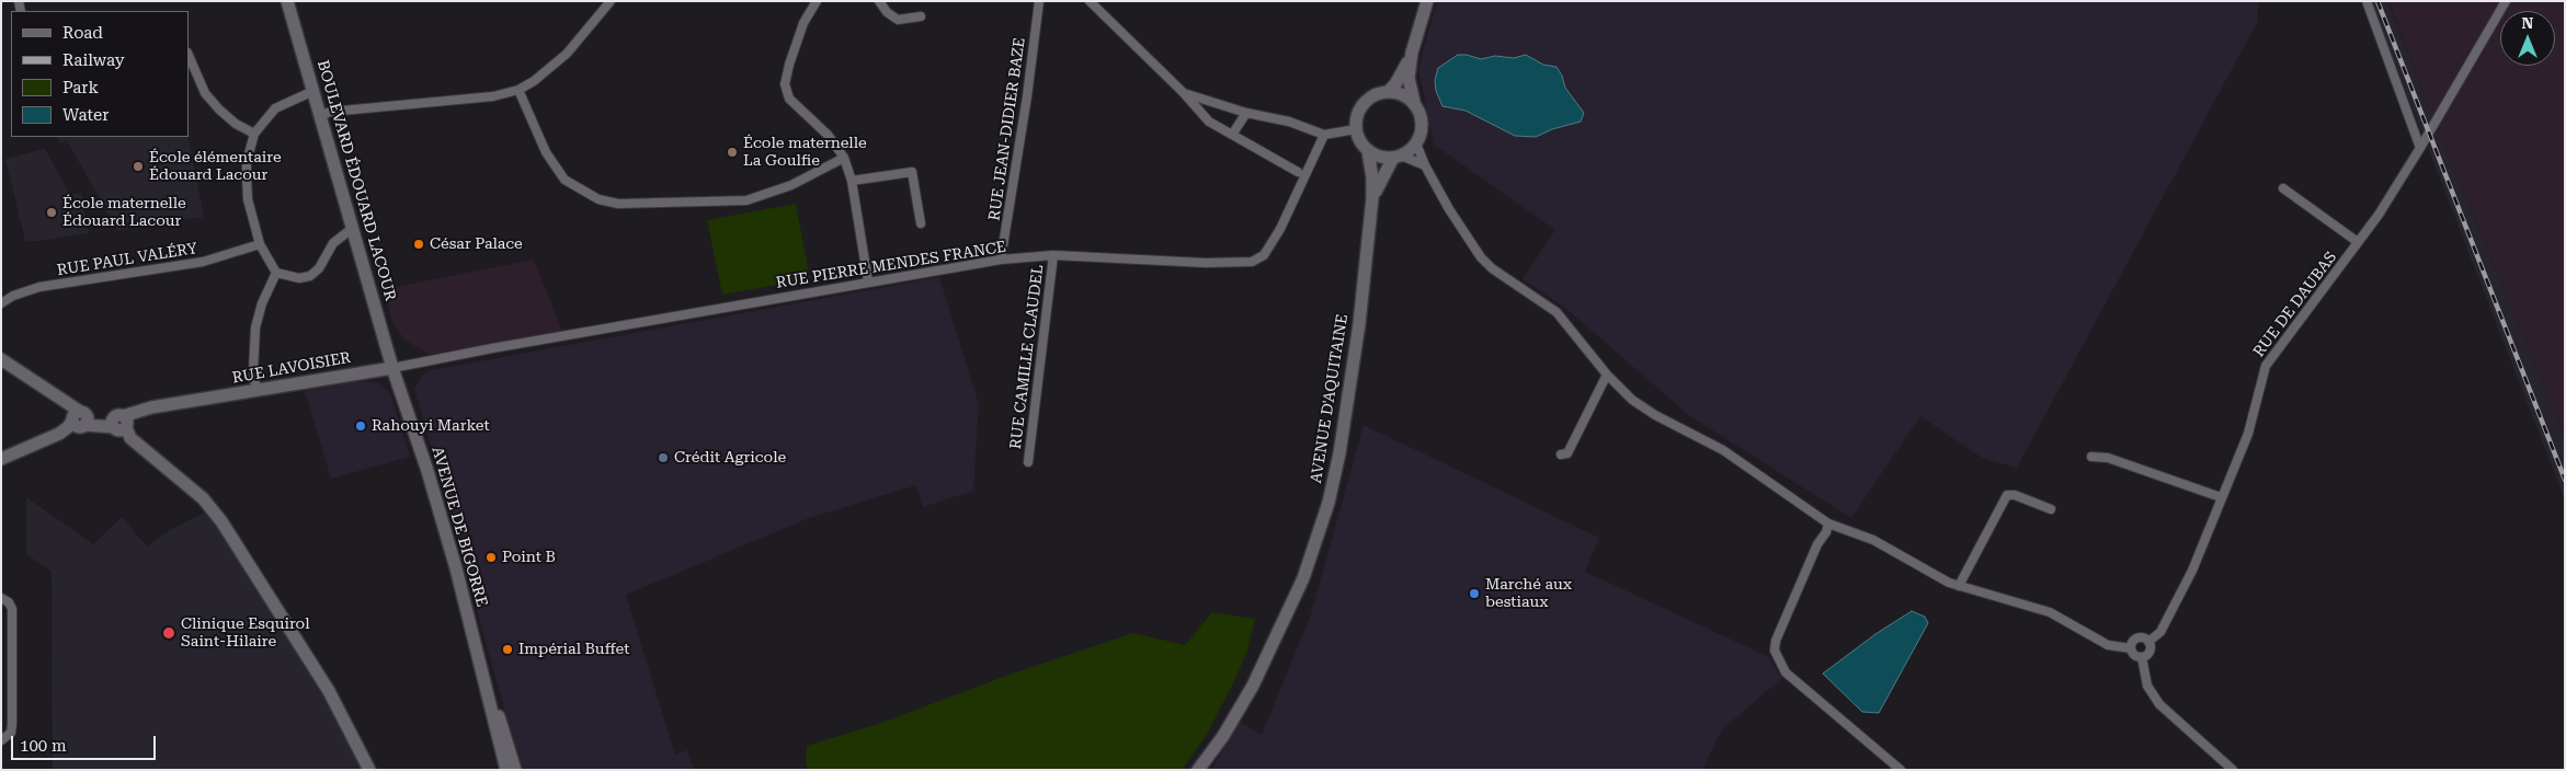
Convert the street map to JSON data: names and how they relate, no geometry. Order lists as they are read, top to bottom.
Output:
{
  "streets": {
    "street": [
      "RUE JEAN-DIDIER BAZE",
      "BOULEVARD ÉDOUARD LACOUR",
      "RUE PAUL VALÉRY",
      "RUE PIERRE MENDES FRANCE",
      "RUE DE DAUBAS",
      "RUE CAMILLE CLAUDEL",
      "RUE LAVOISIER",
      "AVENUE D'AQUITAINE",
      "AVENUE DE BIGORRE"
    ]
  },
  "crossings": [
    ["RUE JEAN-DIDIER BAZE", "RUE PIERRE MENDES FRANCE"],
    ["BOULEVARD ÉDOUARD LACOUR", "RUE PIERRE MENDES FRANCE"],
    ["BOULEVARD ÉDOUARD LACOUR", "RUE LAVOISIER"],
    ["BOULEVARD ÉDOUARD LACOUR", "AVENUE DE BIGORRE"],
    ["RUE PIERRE MENDES FRANCE", "RUE CAMILLE CLAUDEL"],
    ["RUE PIERRE MENDES FRANCE", "RUE LAVOISIER"],
    ["RUE PIERRE MENDES FRANCE", "AVENUE DE BIGORRE"],
    ["RUE LAVOISIER", "AVENUE DE BIGORRE"]
  ],
  "places": [
    "École maternelle La Goulfie",
    "École élémentaire Édouard Lacour",
    "École maternelle Édouard Lacour",
    "César Palace",
    "Rahouyi Market",
    "Crédit Agricole",
    "Point B",
    "Marché aux bestiaux",
    "Clinique Esquirol Saint-Hilaire",
    "Impérial Buffet"
  ],
  "legend": [
    "Road",
    "Railway",
    "Park",
    "Water"
  ],
  "scale_bar": "100 m",
  "north": "top"
}
